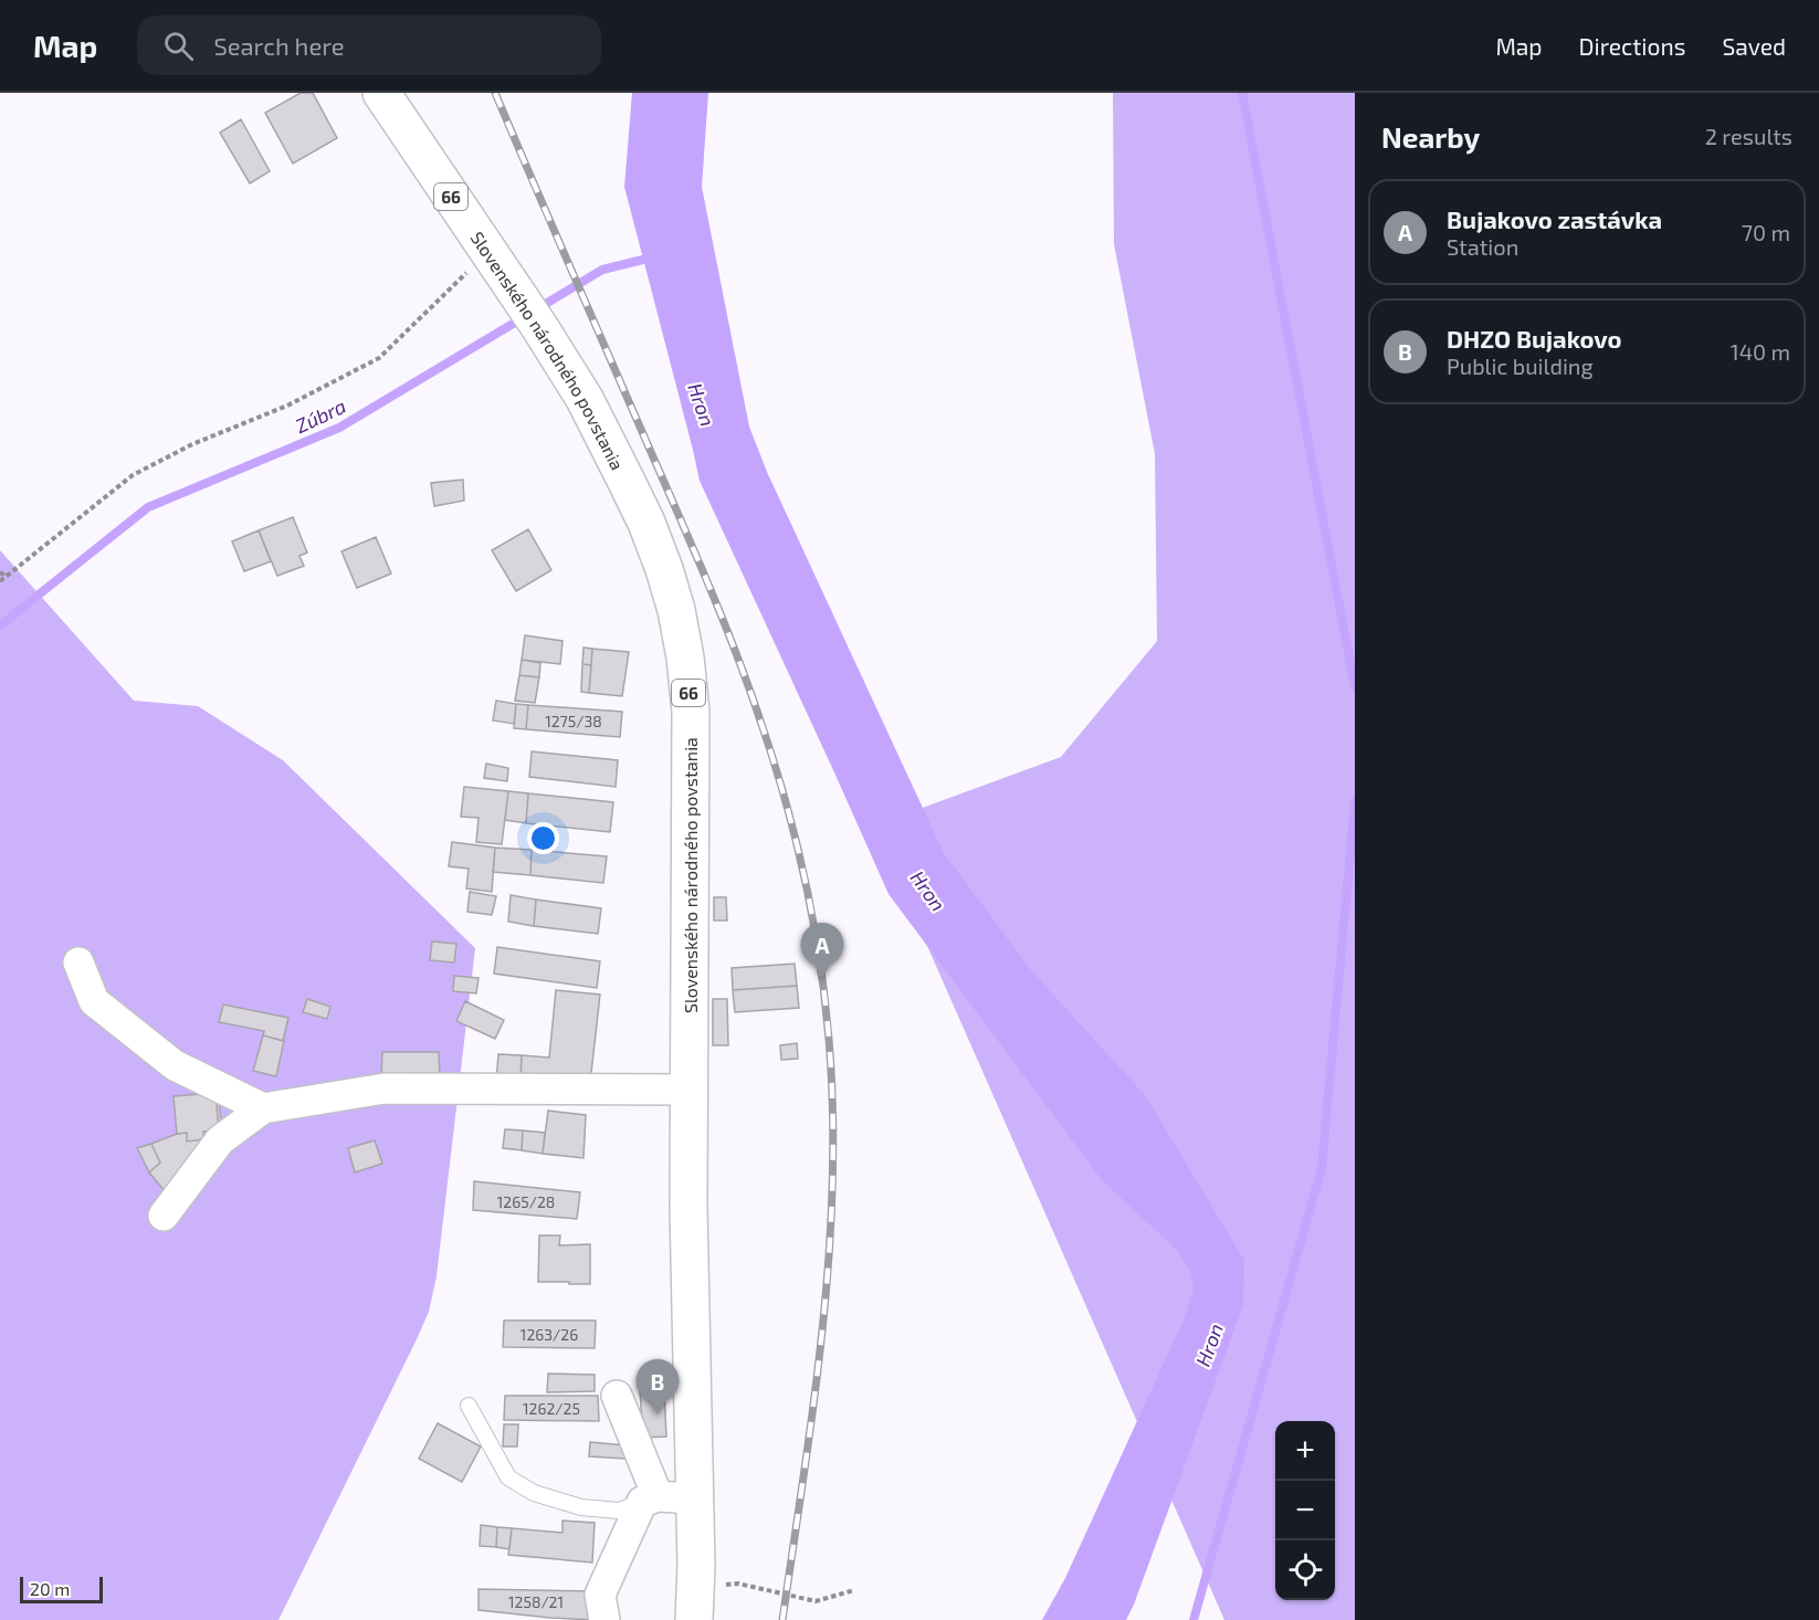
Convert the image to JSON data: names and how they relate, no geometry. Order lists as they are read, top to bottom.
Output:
{
  "streets": {
    "main road": ["66", "Slovenského národného povstania"]
  },
  "water": ["Hron", "Zúbra"],
  "house_numbers": [
    "1275/38",
    "1265/28",
    "1263/26",
    "1262/25",
    "1258/21"
  ],
  "scale_bar": "20 m",
  "page": {
    "header": "Map",
    "search": "Search here",
    "nav": ["Map", "Directions", "Saved"],
    "heading": ["Nearby", "2 results"],
    "list": [
      {
        "mark": "A",
        "name": "Bujakovo zastávka",
        "note": "Station",
        "value": "70 m"
      },
      {
        "mark": "B",
        "name": "DHZO Bujakovo",
        "note": "Public building",
        "value": "140 m"
      }
    ],
    "pins": ["A", "B"],
    "map_buttons": ["+", "−"],
    "scale": "20 m"
  }
}
